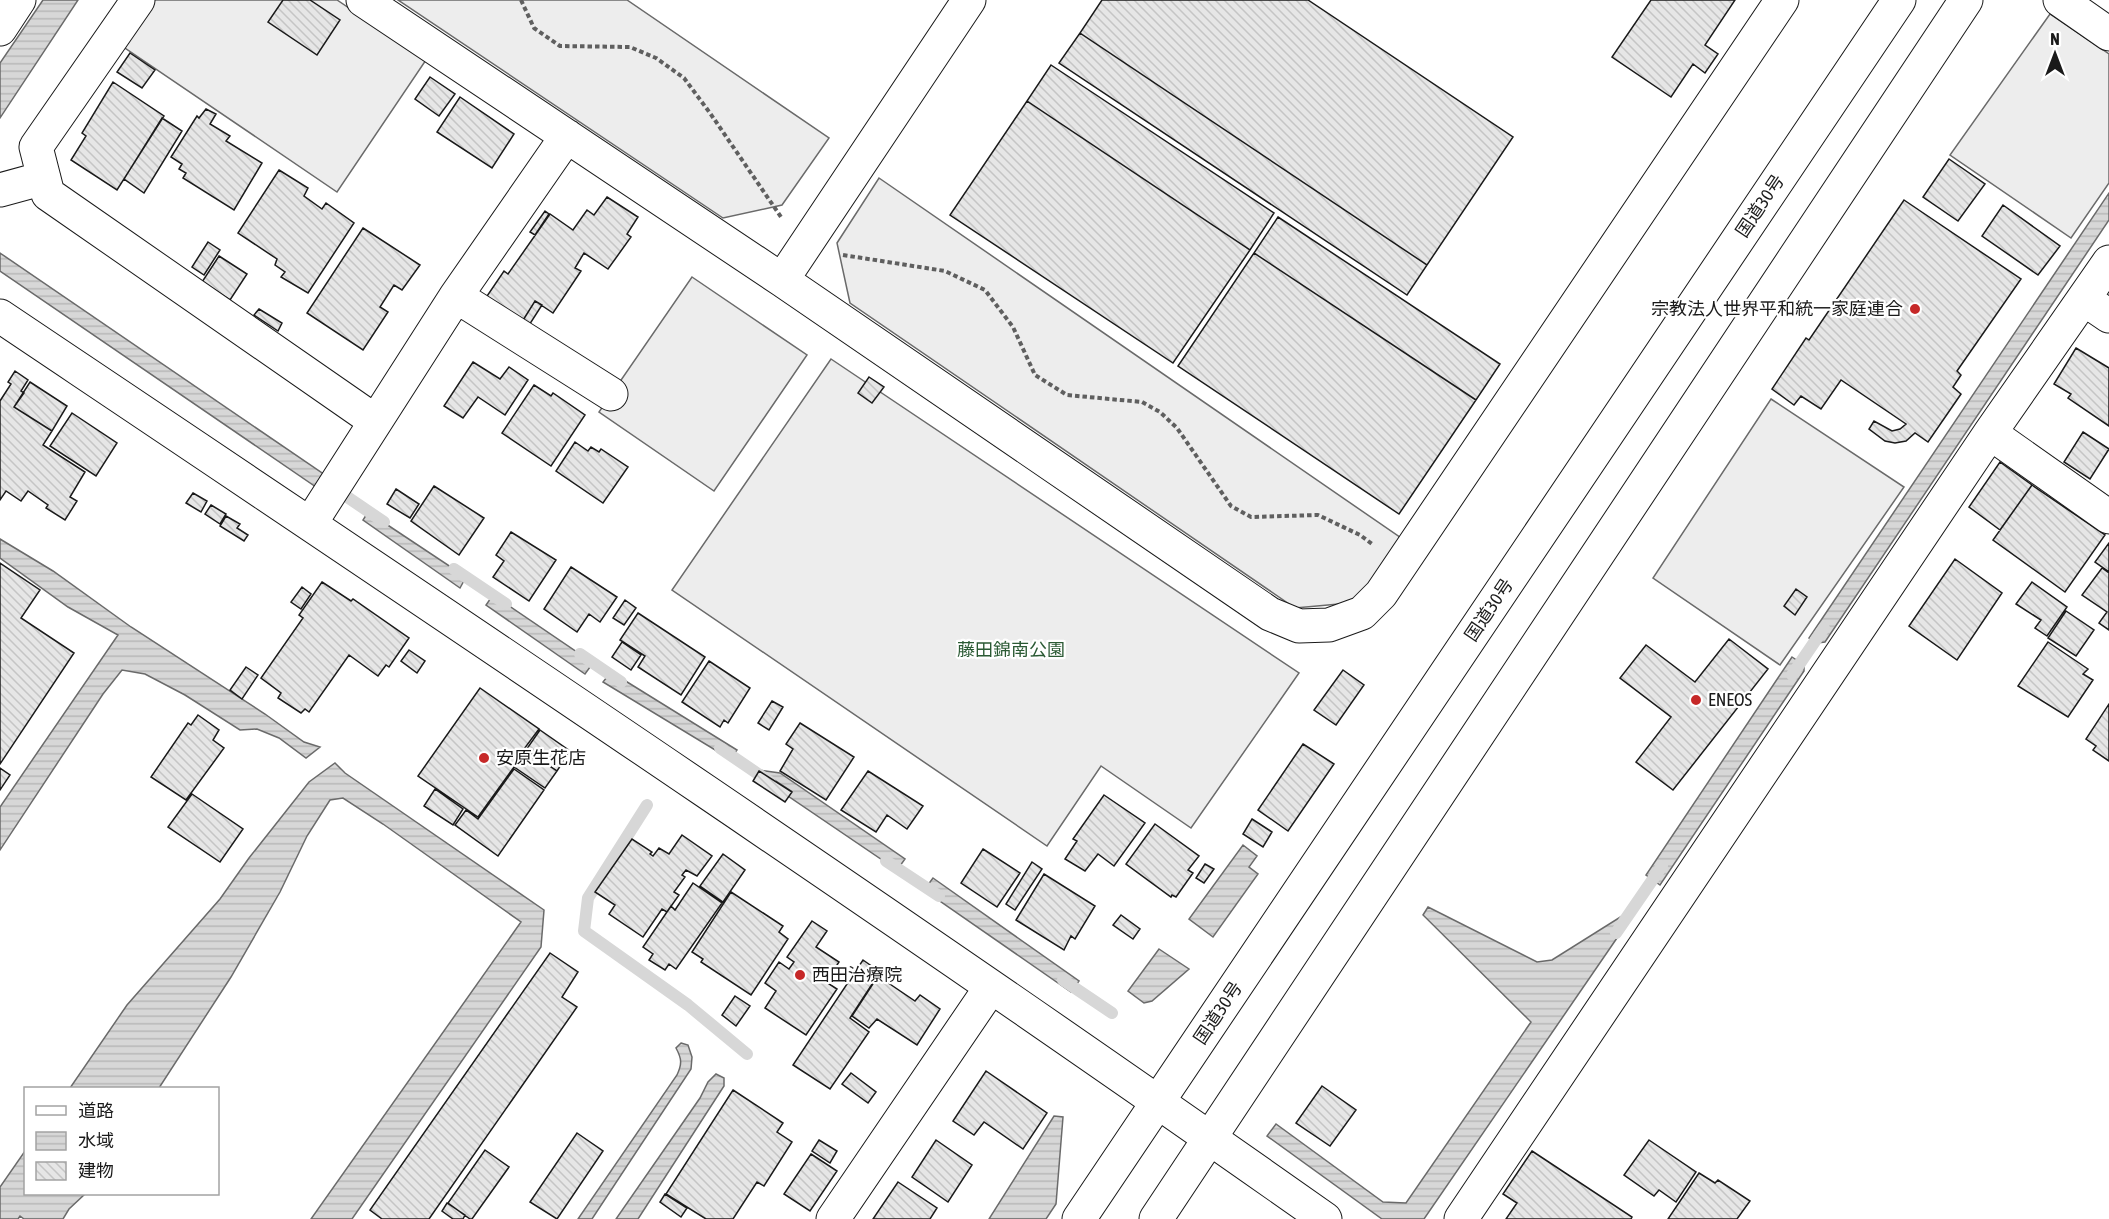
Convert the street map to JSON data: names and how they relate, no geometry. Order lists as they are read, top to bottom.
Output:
{
  "streets": {
    "main road": ["国道30号"]
  },
  "parks": ["藤田錦南公園"],
  "places": [
    "宗教法人世界平和統一家庭連合",
    "ENEOS",
    "安原生花店",
    "西田治療院"
  ],
  "legend": ["道路", "水域", "建物"],
  "north": "top"
}
